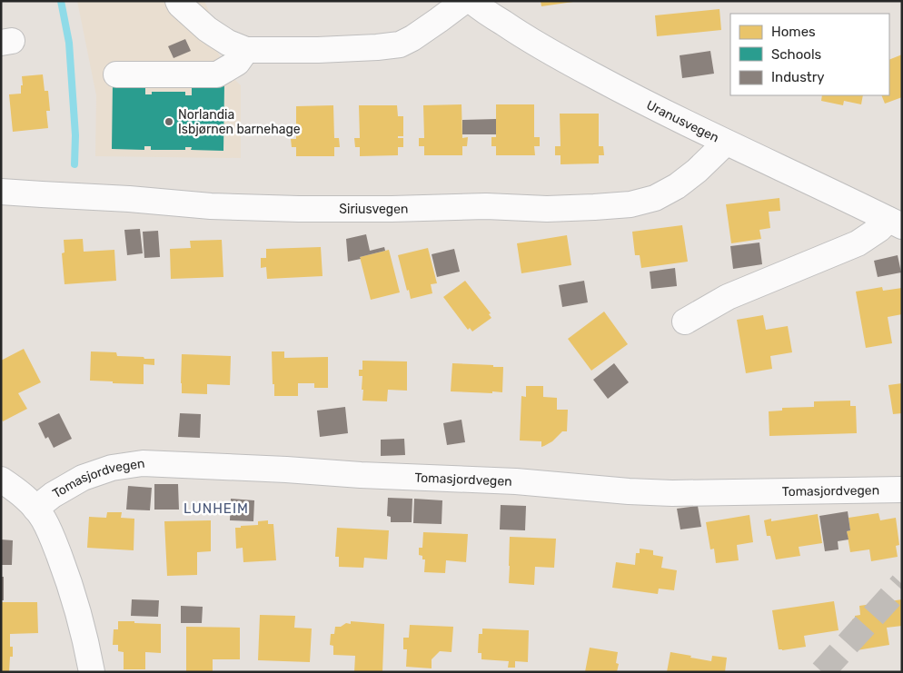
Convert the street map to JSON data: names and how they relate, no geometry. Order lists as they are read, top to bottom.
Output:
{
  "streets": {
    "street": ["Uranusvegen", "Siriusvegen", "Tomasjordvegen"]
  },
  "crossings": [
    ["Uranusvegen", "Siriusvegen"]
  ],
  "districts": ["LUNHEIM"],
  "places": ["Norlandia Isbjørnen barnehage"],
  "legend": ["Homes", "Schools", "Industry"]
}
